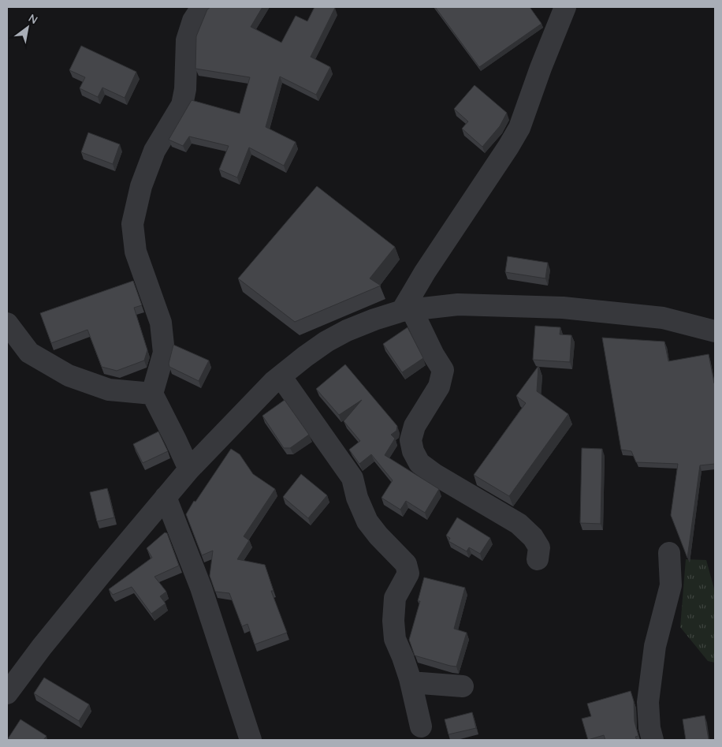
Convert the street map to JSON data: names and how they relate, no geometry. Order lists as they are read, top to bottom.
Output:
{
  "north": "top right"
}
